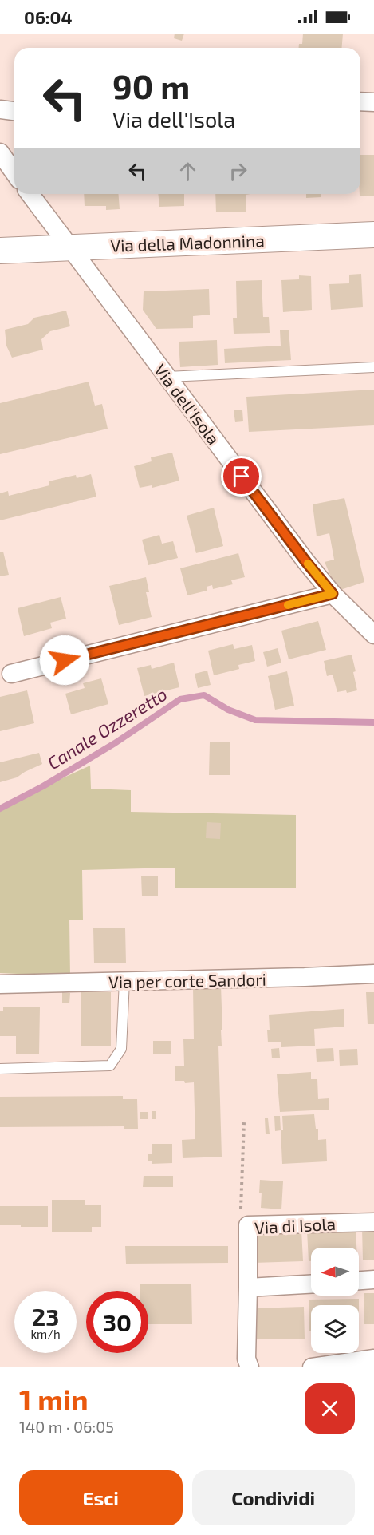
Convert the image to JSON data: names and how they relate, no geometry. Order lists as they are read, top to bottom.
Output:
{
  "streets": {
    "street": [
      "Via della Madonnina",
      "Via dell'Isola",
      "Via per corte Sandori",
      "Via di Isola"
    ]
  },
  "crossings": [
    ["Via della Madonnina", "Via dell'Isola"]
  ],
  "water": ["Canale Ozzeretto"],
  "north": "left",
  "page": {
    "status": "06:04",
    "turn": ["90 m", "Via dell'Isola"],
    "speed": "23 km/h",
    "limit": "30",
    "heading": ["1 min", "140 m · 06:05"],
    "buttons": ["Esci", "Condividi"]
  }
}
